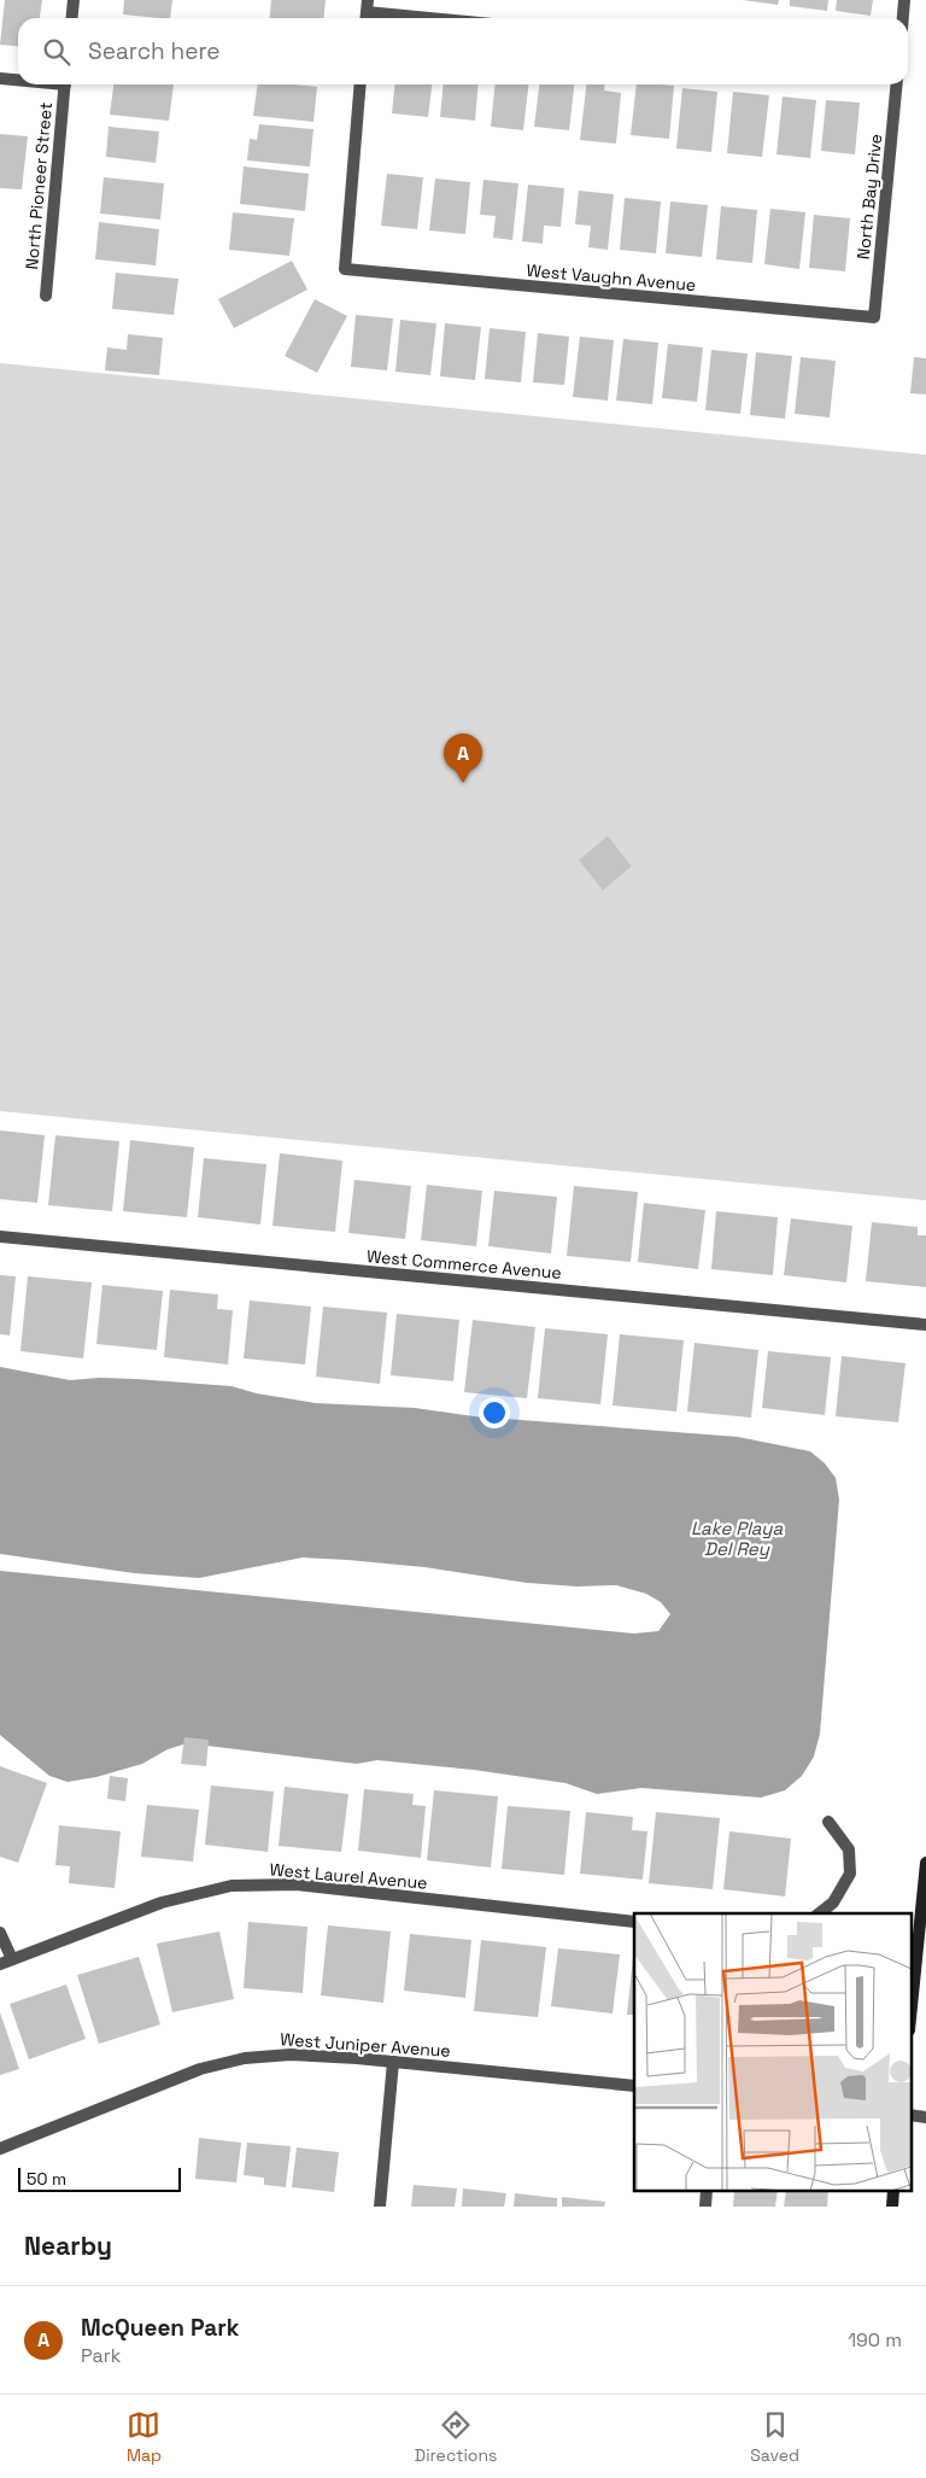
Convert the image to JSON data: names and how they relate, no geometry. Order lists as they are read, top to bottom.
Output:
{
  "streets": {
    "street": [
      "North Pioneer Street",
      "North Bay Drive",
      "West Vaughn Avenue",
      "West Commerce Avenue",
      "West Laurel Avenue",
      "West Juniper Avenue"
    ]
  },
  "crossings": [
    ["North Bay Drive", "West Vaughn Avenue"]
  ],
  "water": ["Lake Playa Del Rey"],
  "scale_bar": "50 m",
  "page": {
    "search": "Search here",
    "pins": "A",
    "scale": "50 m",
    "heading": "Nearby",
    "list": [
      {
        "mark": "A",
        "name": "McQueen Park",
        "note": "Park",
        "value": "190 m"
      }
    ],
    "nav": ["Map", "Directions", "Saved"]
  }
}
